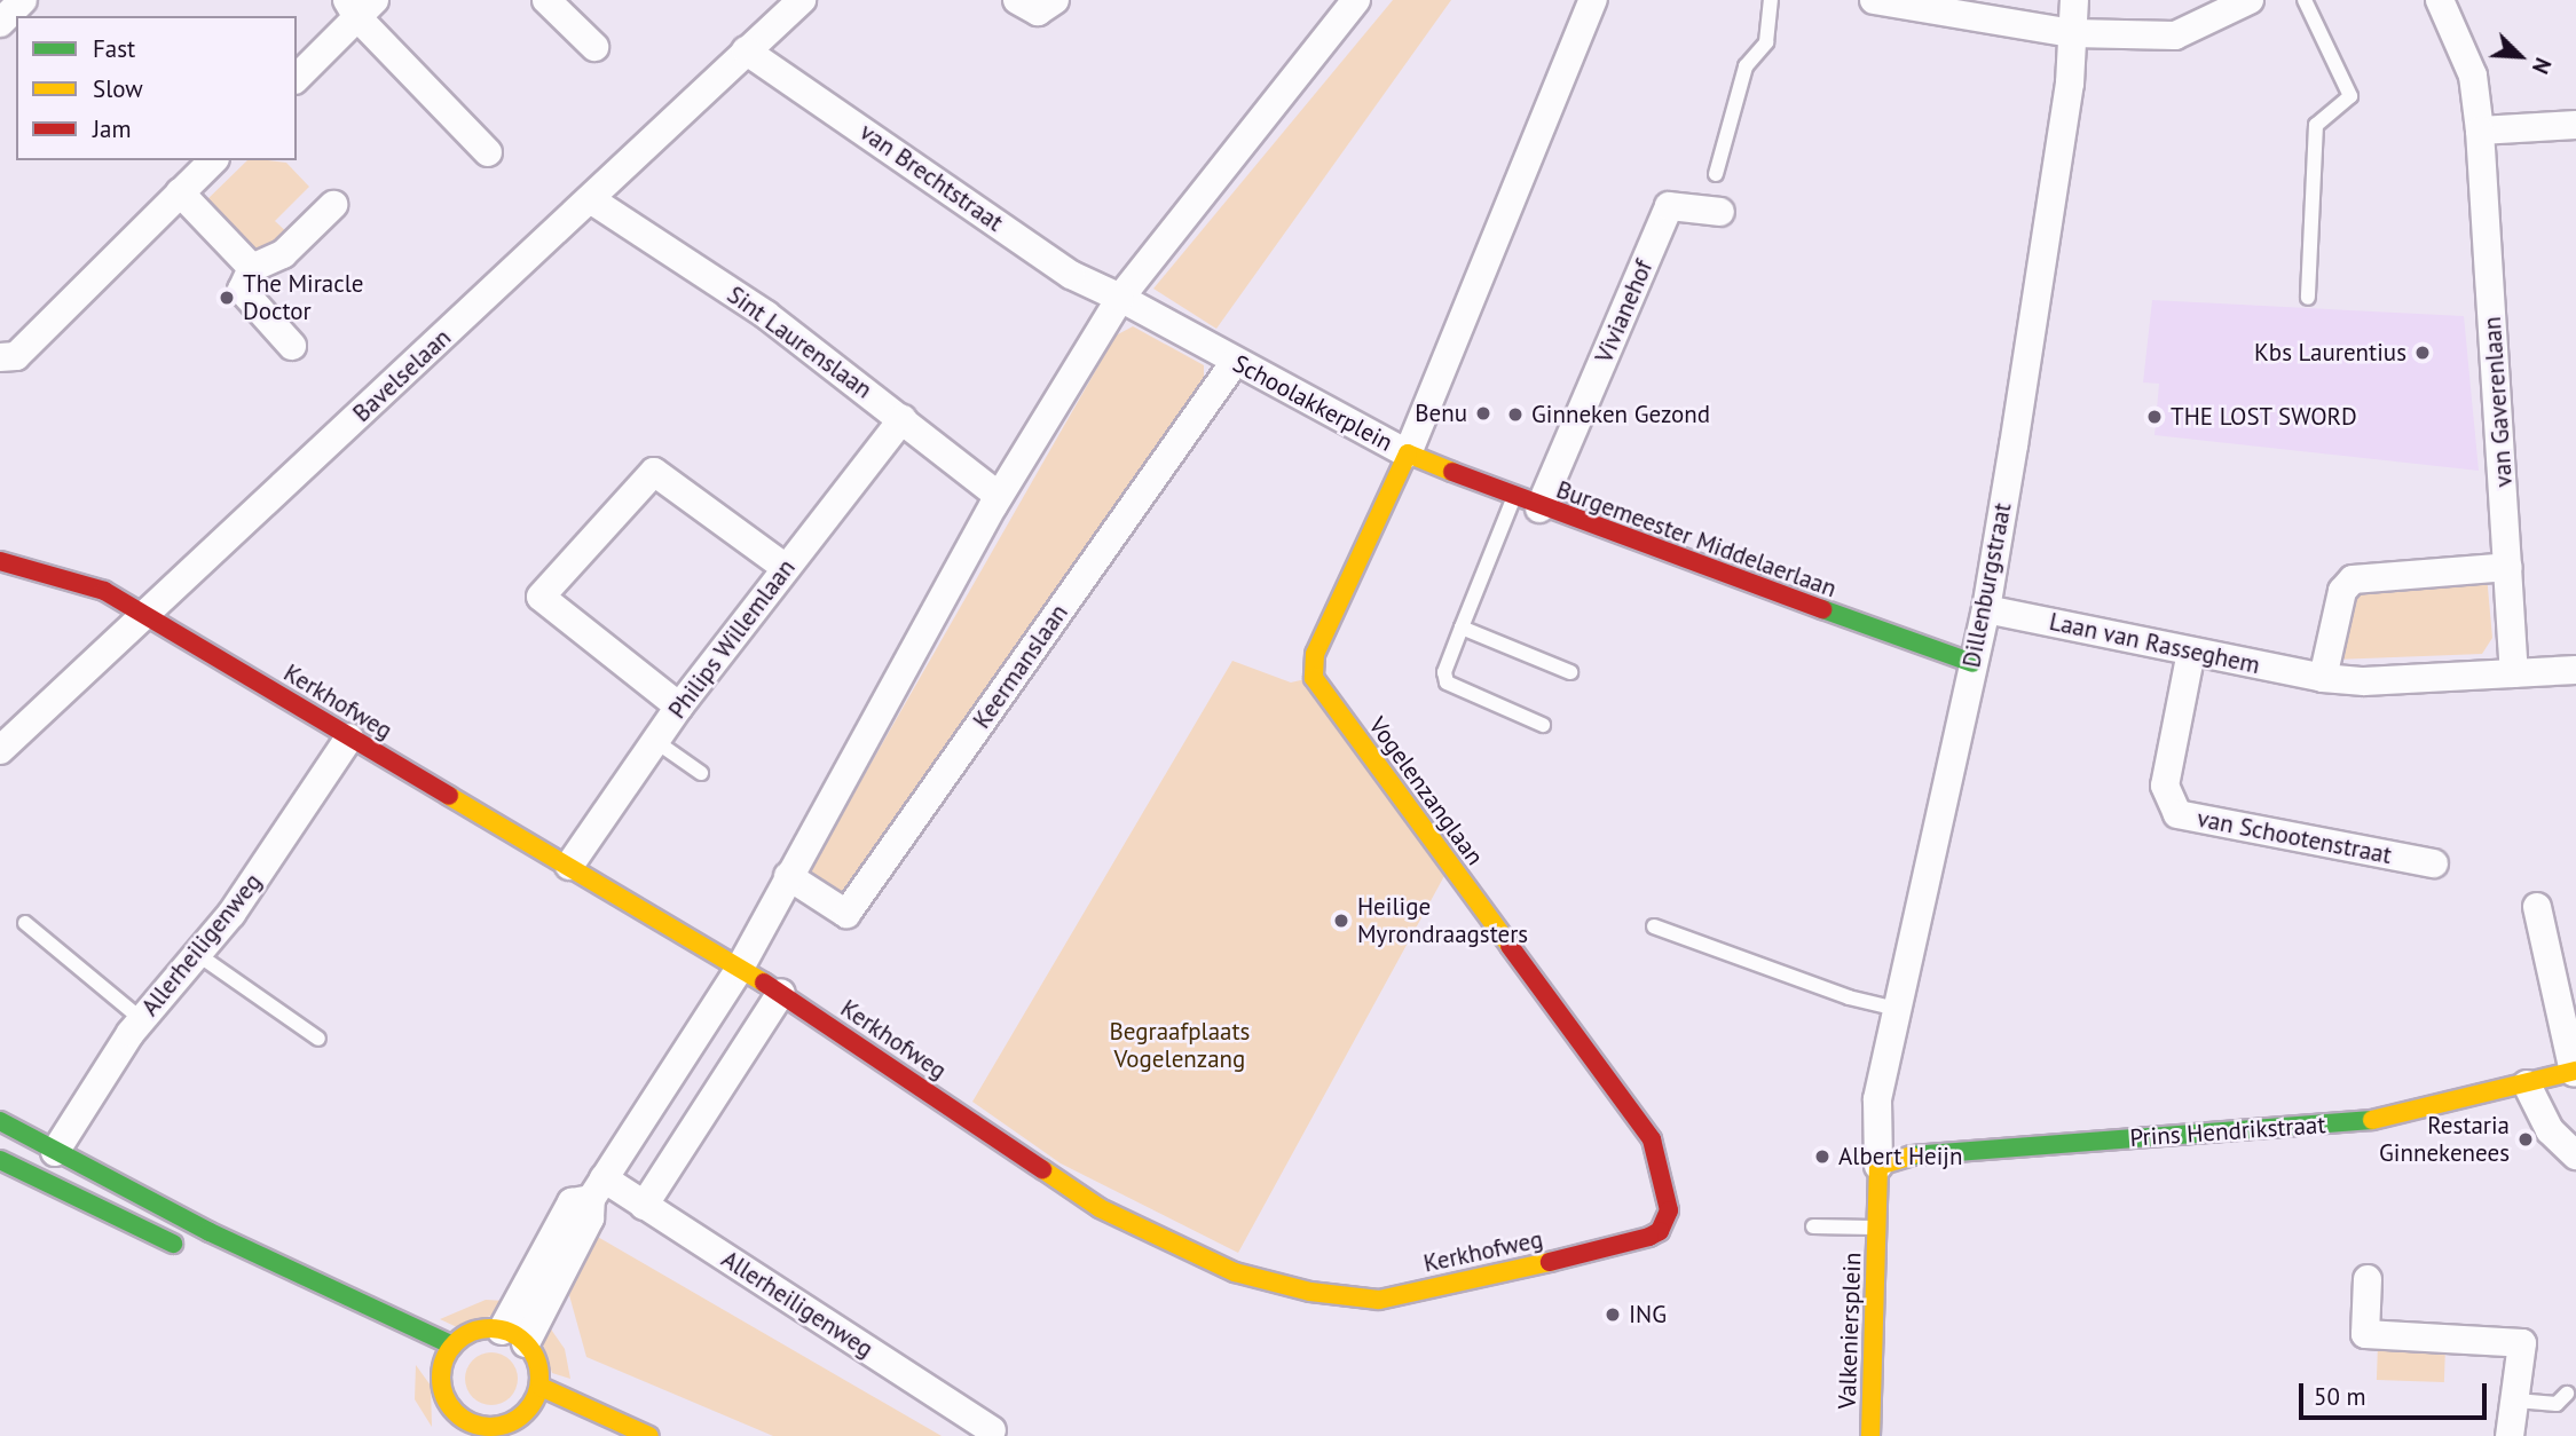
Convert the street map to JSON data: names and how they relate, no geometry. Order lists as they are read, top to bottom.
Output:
{
  "streets": {
    "street": [
      "van Brechtstraat",
      "Vivianehof",
      "Sint Laurenslaan",
      "Bavelselaan",
      "van Gaverenlaan",
      "Schoolakkerplein",
      "Burgemeester Middelaerlaan",
      "Dillenburgstraat",
      "Philips Willemlaan",
      "Laan van Rasseghem",
      "Keermanslaan",
      "Kerkhofweg",
      "Vogelenzanglaan",
      "van Schootenstraat",
      "Allerheiligenweg",
      "Prins Hendrikstraat",
      "Valkeniersplein"
    ]
  },
  "crossings": [
    ["van Brechtstraat", "Bavelselaan"],
    ["van Brechtstraat", "Schoolakkerplein"],
    ["Vivianehof", "Burgemeester Middelaerlaan"],
    ["Sint Laurenslaan", "Bavelselaan"],
    ["Sint Laurenslaan", "Philips Willemlaan"],
    ["Bavelselaan", "Kerkhofweg"],
    ["van Gaverenlaan", "Laan van Rasseghem"],
    ["Schoolakkerplein", "Burgemeester Middelaerlaan"],
    ["Schoolakkerplein", "Keermanslaan"],
    ["Schoolakkerplein", "Vogelenzanglaan"],
    ["Burgemeester Middelaerlaan", "Dillenburgstraat"],
    ["Burgemeester Middelaerlaan", "Vogelenzanglaan"],
    ["Dillenburgstraat", "Laan van Rasseghem"],
    ["Dillenburgstraat", "Prins Hendrikstraat"],
    ["Dillenburgstraat", "Valkeniersplein"],
    ["Philips Willemlaan", "Kerkhofweg"],
    ["Laan van Rasseghem", "van Schootenstraat"],
    ["Kerkhofweg", "Vogelenzanglaan"],
    ["Kerkhofweg", "Allerheiligenweg"],
    ["Prins Hendrikstraat", "Valkeniersplein"]
  ],
  "parks": ["Begraafplaats Vogelenzang"],
  "places": [
    "The Miracle Doctor",
    "Kbs Laurentius",
    "Benu",
    "Ginneken Gezond",
    "THE LOST SWORD",
    "Heilige Myrondraagsters",
    "Restaria Ginnekenees",
    "Albert Heijn",
    "ING"
  ],
  "legend": ["Fast", "Slow", "Jam"],
  "scale_bar": "50 m",
  "north": "bottom right"
}
